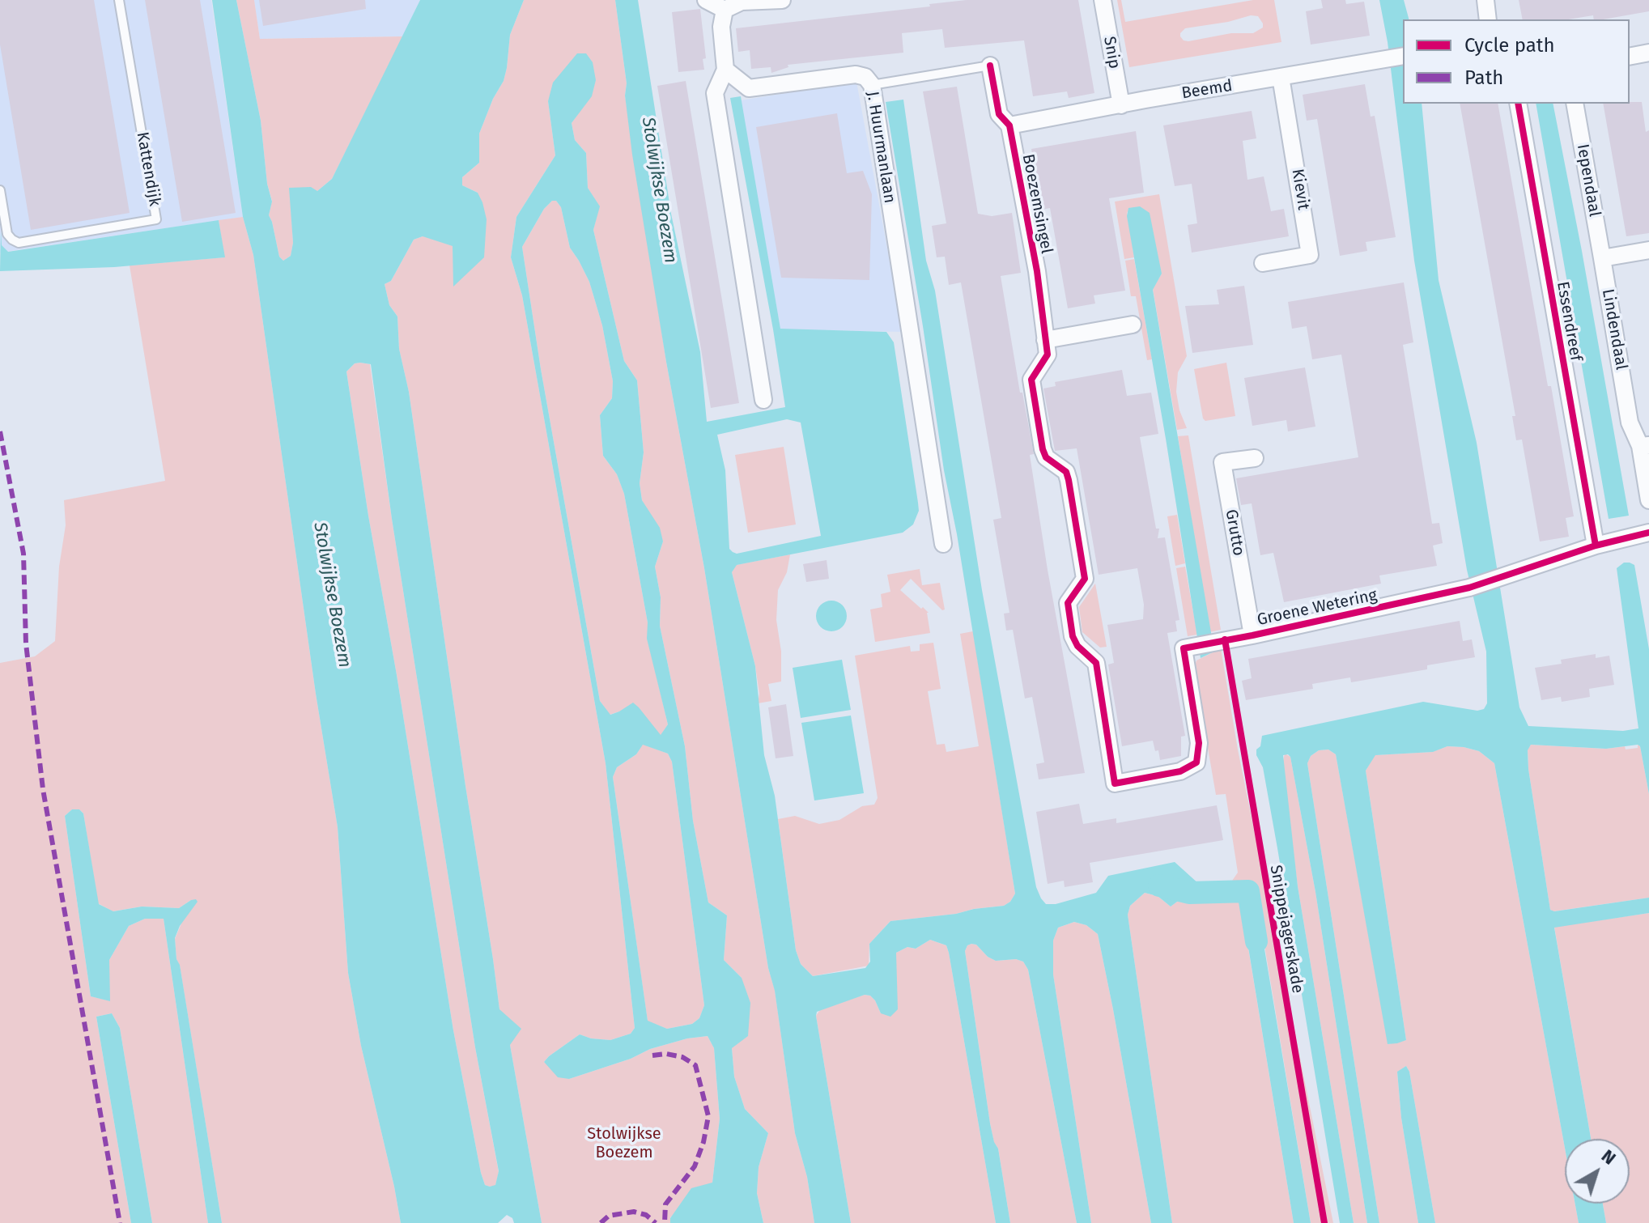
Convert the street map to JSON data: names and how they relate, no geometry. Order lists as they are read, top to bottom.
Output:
{
  "streets": {
    "street": [
      "Snip",
      "Beemd",
      "J. Huurmanlaan",
      "Iependaal",
      "Kievit",
      "Boezemsingel",
      "Essendreef",
      "Lindendaal",
      "Grutto",
      "Groene Wetering"
    ],
    "lane": ["Kattendijk"],
    "cycle path": ["Snippejagerskade"]
  },
  "crossings": [
    ["Snip", "Beemd"],
    ["Beemd", "Kievit"],
    ["Beemd", "Boezemsingel"],
    ["Iependaal", "Lindendaal"],
    ["Boezemsingel", "Groene Wetering"],
    ["Essendreef", "Groene Wetering"],
    ["Grutto", "Groene Wetering"]
  ],
  "water": ["Stolwijkse Boezem"],
  "parks": ["Stolwijkse Boezem"],
  "legend": ["Cycle path", "Path"],
  "north": "top right"
}
